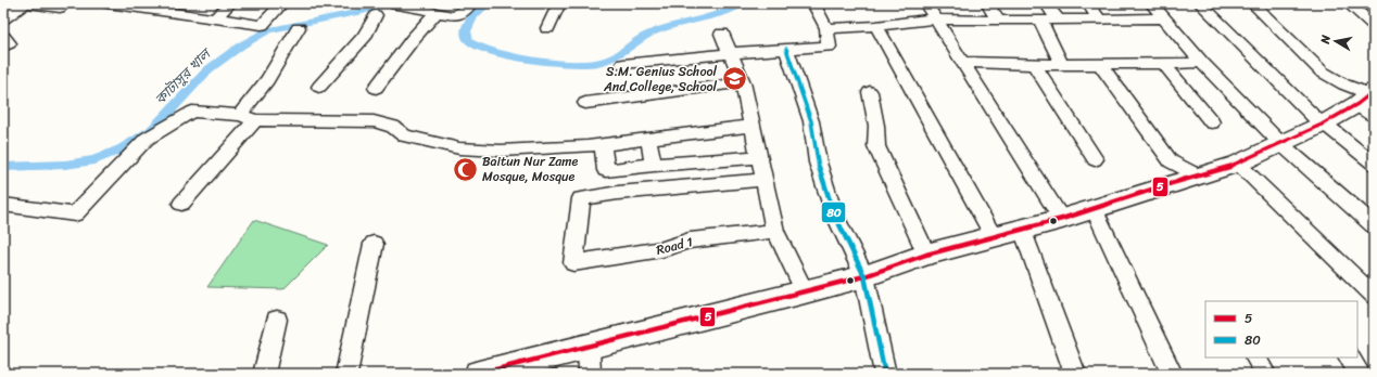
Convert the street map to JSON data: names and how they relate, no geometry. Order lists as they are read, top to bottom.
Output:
{
  "streets": {
    "street": ["Road 1"]
  },
  "water": ["কাটাসুর খাল"],
  "places": {
    "school or university": ["S.M. Genius School And College, School"],
    "mosque": ["Baitun Nur Zame Mosque, Mosque"]
  },
  "lines": ["transit line 80", "transit line 5"],
  "legend": ["5", "80"],
  "north": "left"
}
